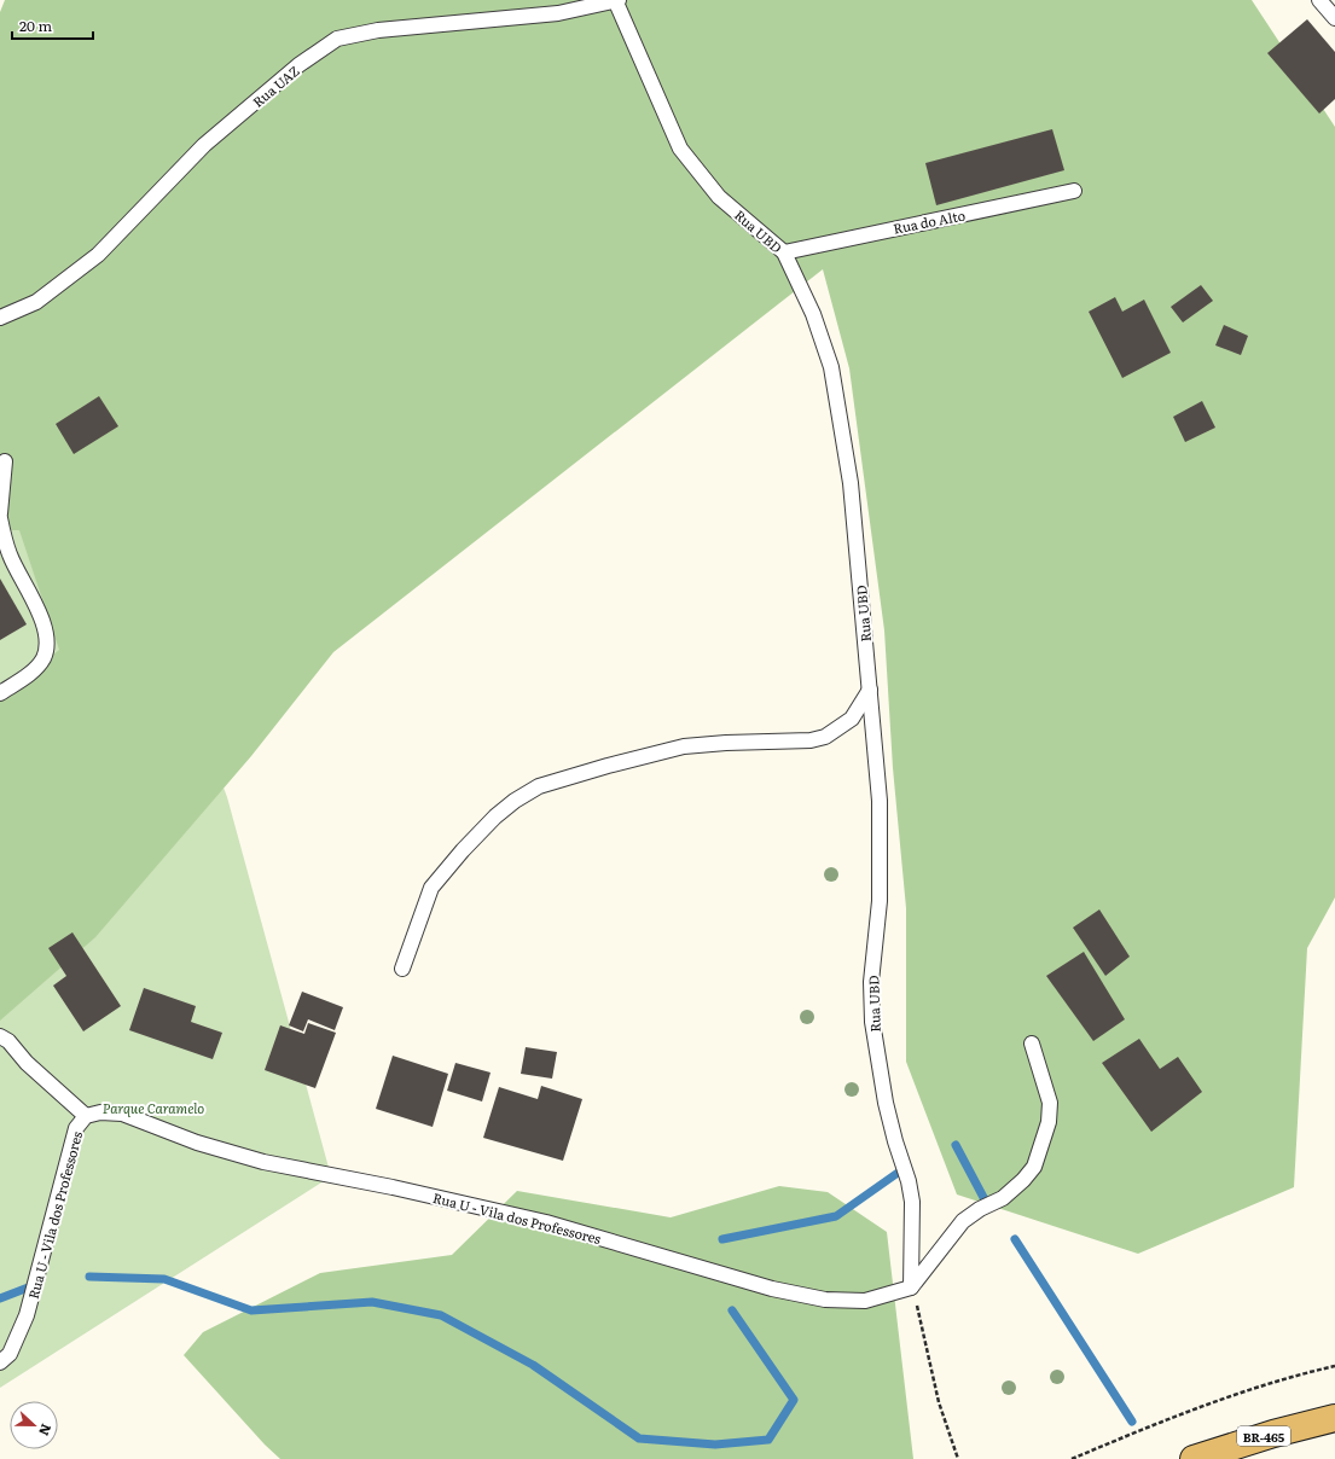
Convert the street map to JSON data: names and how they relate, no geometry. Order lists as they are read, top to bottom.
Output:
{
  "streets": {
    "highway": ["BR-465"],
    "lane": [
      "Rua UAZ",
      "Rua do Alto",
      "Rua UBD",
      "Rua U - Vila dos Professores"
    ]
  },
  "crossings": [
    ["Rua UAZ", "Rua UBD"],
    ["Rua do Alto", "Rua UBD"],
    ["Rua UBD", "Rua U - Vila dos Professores"]
  ],
  "parks": ["Parque Caramelo"],
  "scale_bar": "20 m",
  "north": "right"
}
